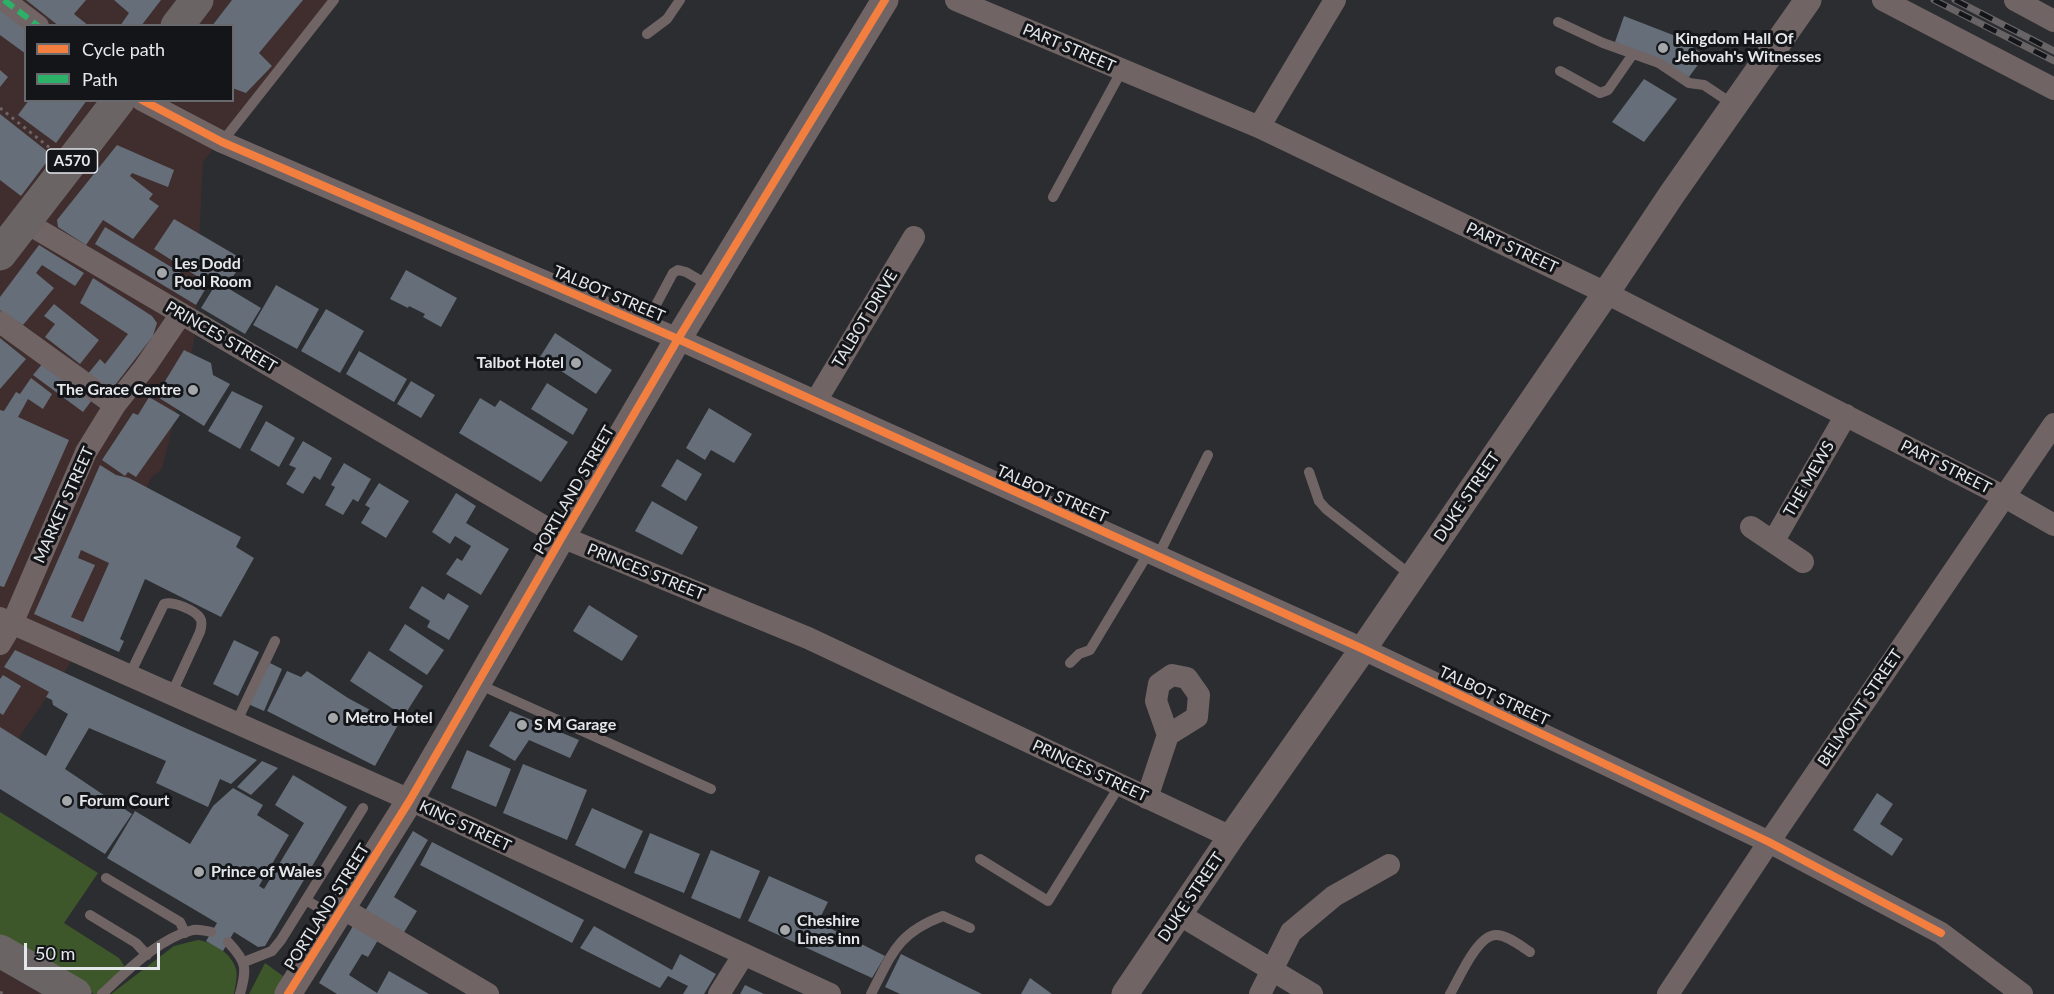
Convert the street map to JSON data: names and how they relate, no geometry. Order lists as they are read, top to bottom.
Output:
{
  "streets": {
    "highway": ["A570"],
    "street": [
      "PART STREET",
      "TALBOT STREET",
      "TALBOT DRIVE",
      "PRINCES STREET",
      "THE MEWS",
      "PORTLAND STREET",
      "DUKE STREET",
      "MARKET STREET",
      "BELMONT STREET",
      "KING STREET"
    ]
  },
  "crossings": [
    ["PART STREET", "THE MEWS"],
    ["PART STREET", "DUKE STREET"],
    ["PART STREET", "BELMONT STREET"],
    ["A570", "PRINCES STREET"],
    ["TALBOT STREET", "TALBOT DRIVE"],
    ["TALBOT STREET", "PORTLAND STREET"],
    ["TALBOT STREET", "DUKE STREET"],
    ["TALBOT STREET", "BELMONT STREET"],
    ["PRINCES STREET", "PORTLAND STREET"],
    ["PRINCES STREET", "DUKE STREET"],
    ["PRINCES STREET", "MARKET STREET"],
    ["PORTLAND STREET", "KING STREET"],
    ["MARKET STREET", "KING STREET"]
  ],
  "places": [
    "Kingdom Hall Of Jehovah's Witnesses",
    "Les Dodd Pool Room",
    "Talbot Hotel",
    "The Grace Centre",
    "Metro Hotel",
    "S M Garage",
    "Forum Court",
    "Prince of Wales",
    "Cheshire Lines inn"
  ],
  "legend": ["Cycle path", "Path"],
  "scale_bar": "50 m"
}
